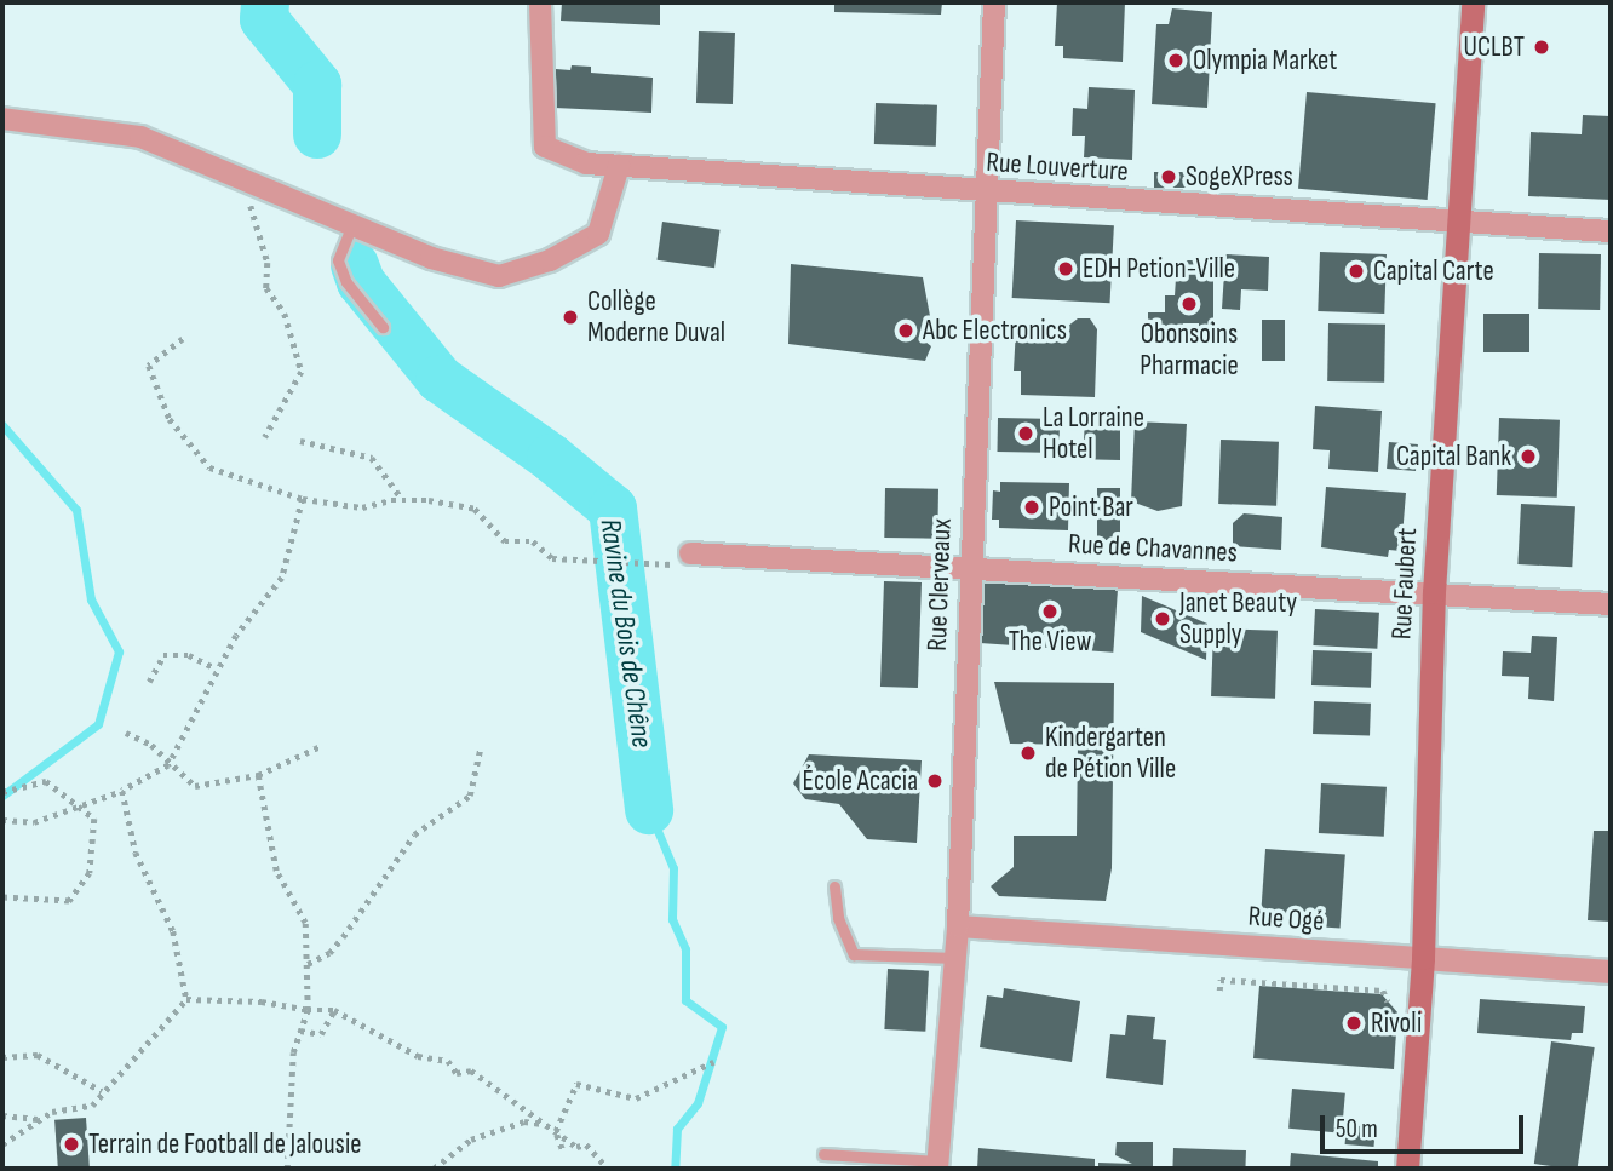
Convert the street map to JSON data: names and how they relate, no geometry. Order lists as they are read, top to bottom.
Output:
{
  "streets": {
    "main road": ["Rue Faubert"],
    "street": [
      "Rue Louverture",
      "Rue de Chavannes",
      "Rue Clerveaux",
      "Rue Ogé"
    ]
  },
  "crossings": [
    ["Rue Louverture", "Rue Faubert"],
    ["Rue Louverture", "Rue Clerveaux"],
    ["Rue de Chavannes", "Rue Faubert"],
    ["Rue de Chavannes", "Rue Clerveaux"],
    ["Rue Faubert", "Rue Ogé"],
    ["Rue Clerveaux", "Rue Ogé"]
  ],
  "water": ["Ravine du Bois de Chêne"],
  "places": [
    "UCLBT",
    "Olympia Market",
    "SogeXPress",
    "EDH Petion-Ville",
    "Capital Carte",
    "Obonsoins Pharmacie",
    "Collège Moderne Duval",
    "Abc Electronics",
    "La Lorraine Hotel",
    "Capital Bank",
    "Point Bar",
    "The View",
    "Janet Beauty Supply",
    "Kindergarten de Pétion Ville",
    "École Acacia",
    "Rivoli",
    "Terrain de Football de Jalousie"
  ],
  "scale_bar": "50 m"
}
